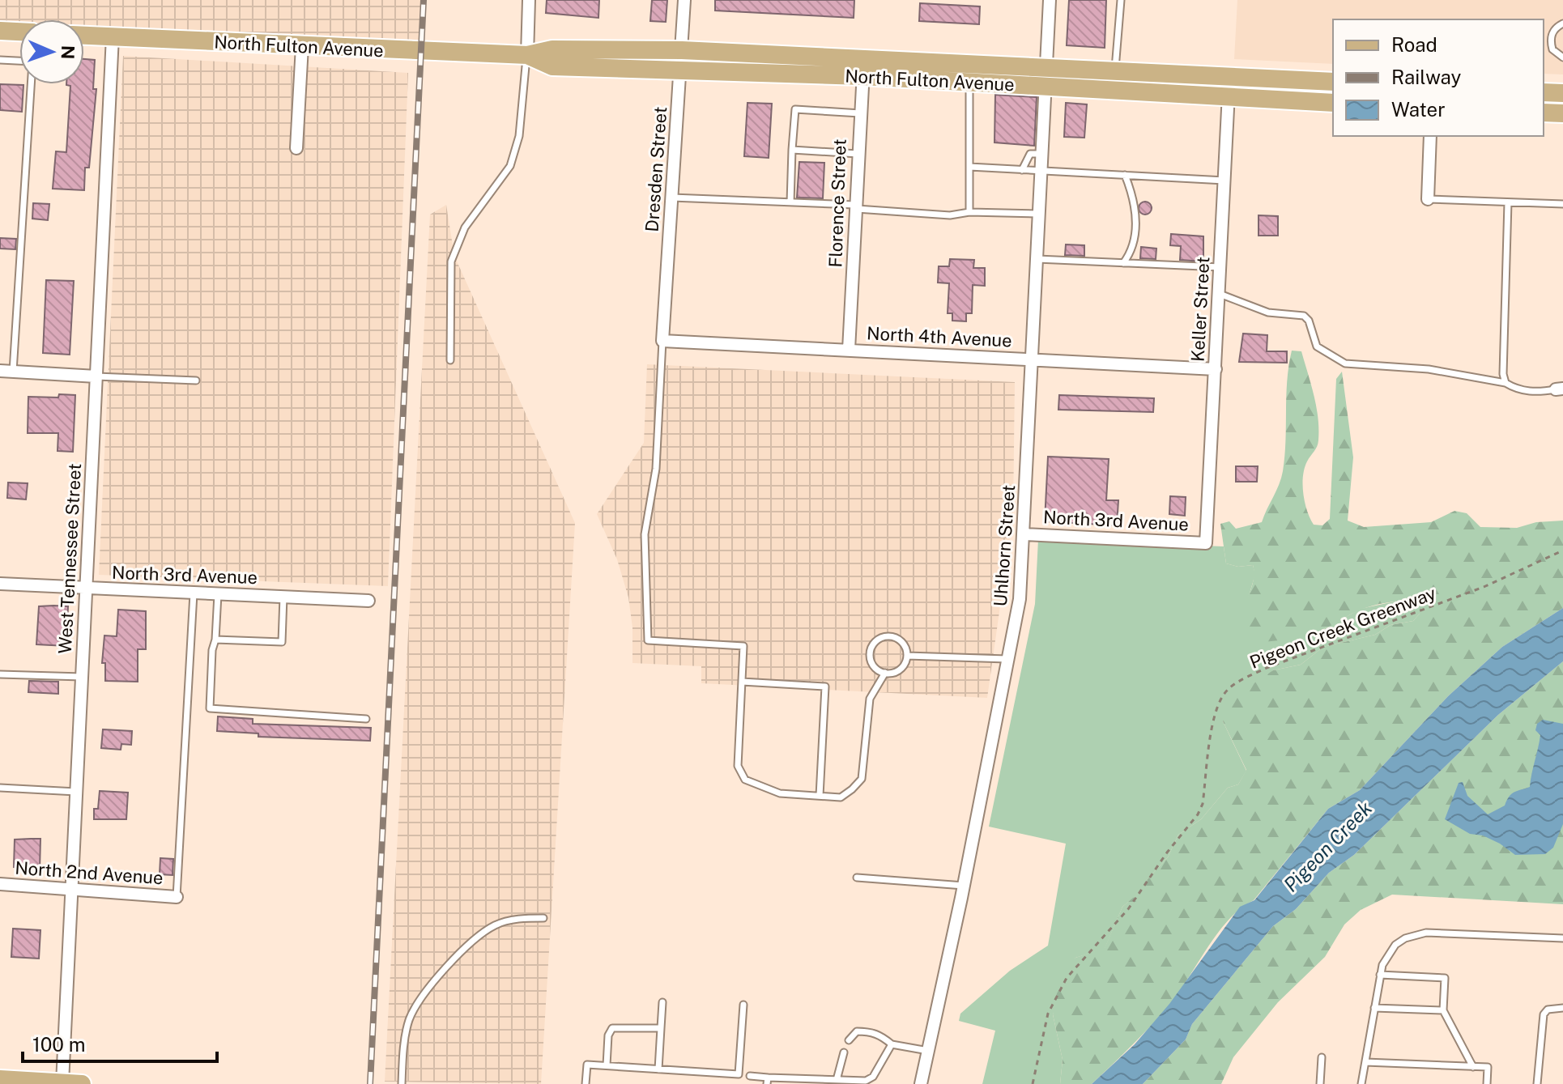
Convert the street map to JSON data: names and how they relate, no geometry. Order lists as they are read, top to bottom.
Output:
{
  "streets": {
    "main road": ["North Fulton Avenue"],
    "street": [
      "Dresden Street",
      "Florence Street",
      "Keller Street",
      "North 4th Avenue",
      "North 3rd Avenue",
      "Uhlhorn Street",
      "West Tennessee Street",
      "North 2nd Avenue"
    ],
    "path": ["Pigeon Creek Greenway"]
  },
  "crossings": [
    ["North Fulton Avenue", "Dresden Street"],
    ["North Fulton Avenue", "Florence Street"],
    ["North Fulton Avenue", "Keller Street"],
    ["North Fulton Avenue", "Uhlhorn Street"],
    ["North Fulton Avenue", "West Tennessee Street"],
    ["Dresden Street", "North 4th Avenue"],
    ["Florence Street", "North 4th Avenue"],
    ["Keller Street", "North 4th Avenue"],
    ["Keller Street", "North 3rd Avenue"],
    ["North 4th Avenue", "Uhlhorn Street"],
    ["North 3rd Avenue", "Uhlhorn Street"],
    ["North 3rd Avenue", "West Tennessee Street"],
    ["West Tennessee Street", "North 2nd Avenue"]
  ],
  "water": ["Pigeon Creek"],
  "legend": ["Road", "Railway", "Water"],
  "scale_bar": "100 m",
  "north": "right"
}
